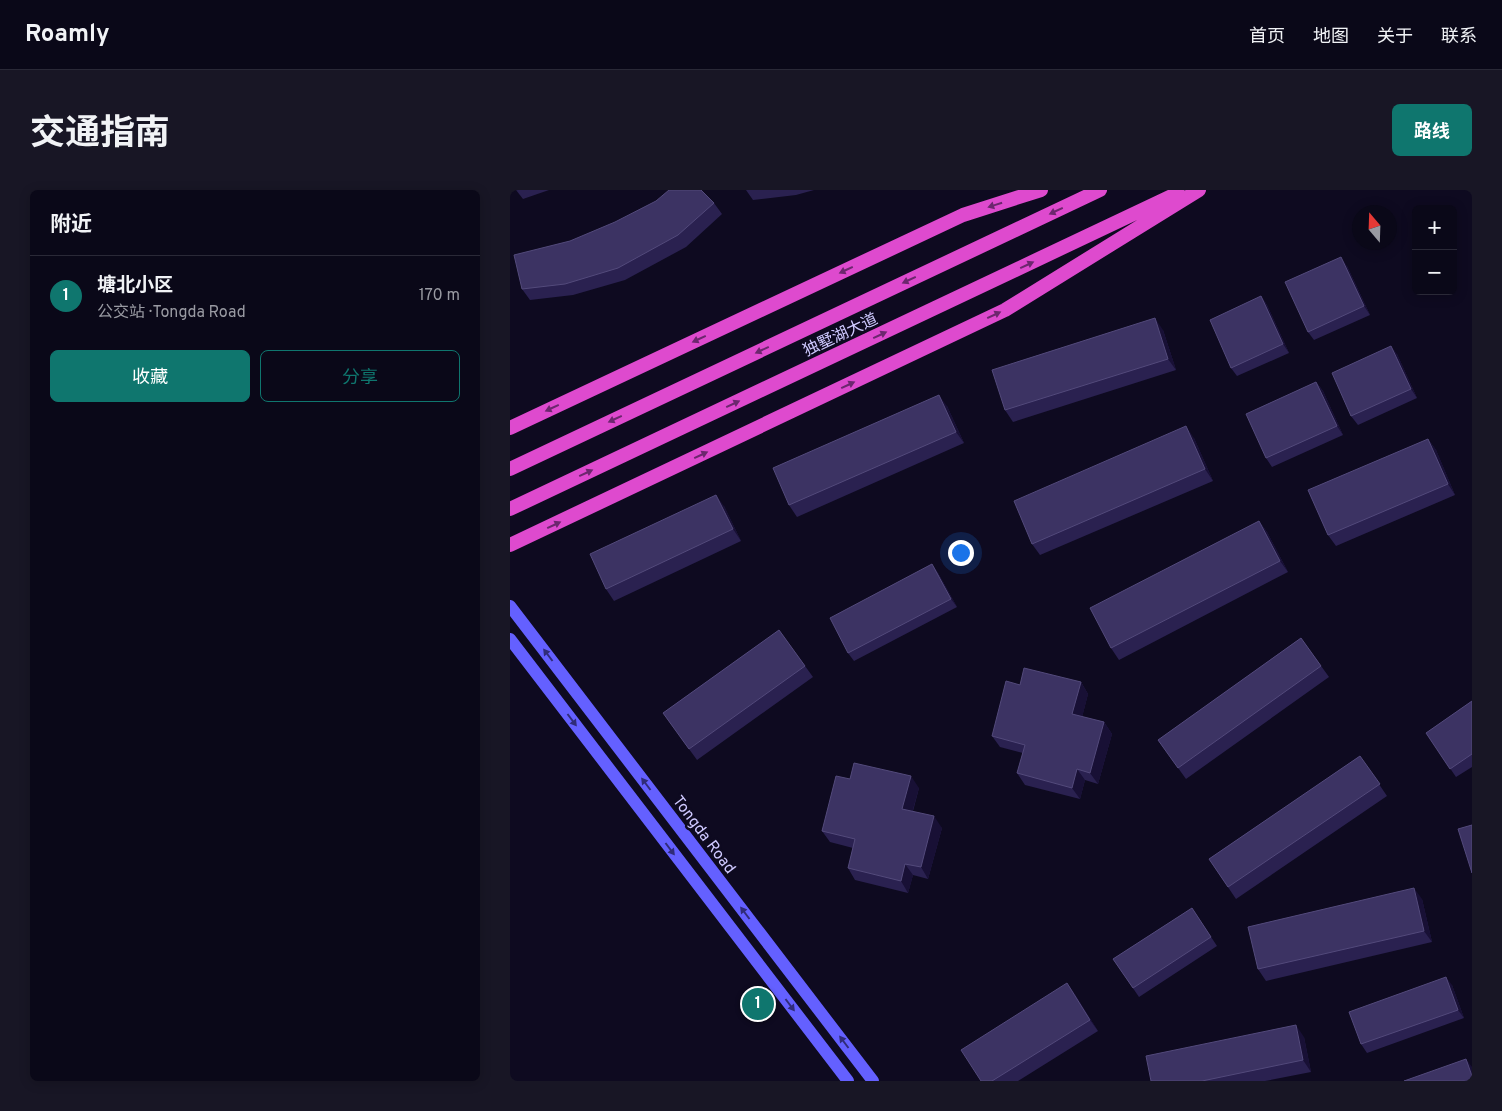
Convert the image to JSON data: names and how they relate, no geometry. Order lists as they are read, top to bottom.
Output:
{
  "streets": {
    "highway": ["独墅湖大道"],
    "main road": ["Tongda Road"]
  },
  "north": "top",
  "page": {
    "header": "Roamly",
    "nav": [
      "首页",
      "地图",
      "关于",
      "联系"
    ],
    "title": "交通指南",
    "buttons": [
      "路线",
      ["收藏", "分享"]
    ],
    "heading": "附近",
    "map_buttons": ["+", "−"],
    "list": [
      {
        "mark": "1",
        "name": "塘北小区",
        "note": "公交站 · Tongda Road",
        "value": "170 m"
      }
    ],
    "pins": "1"
  }
}
